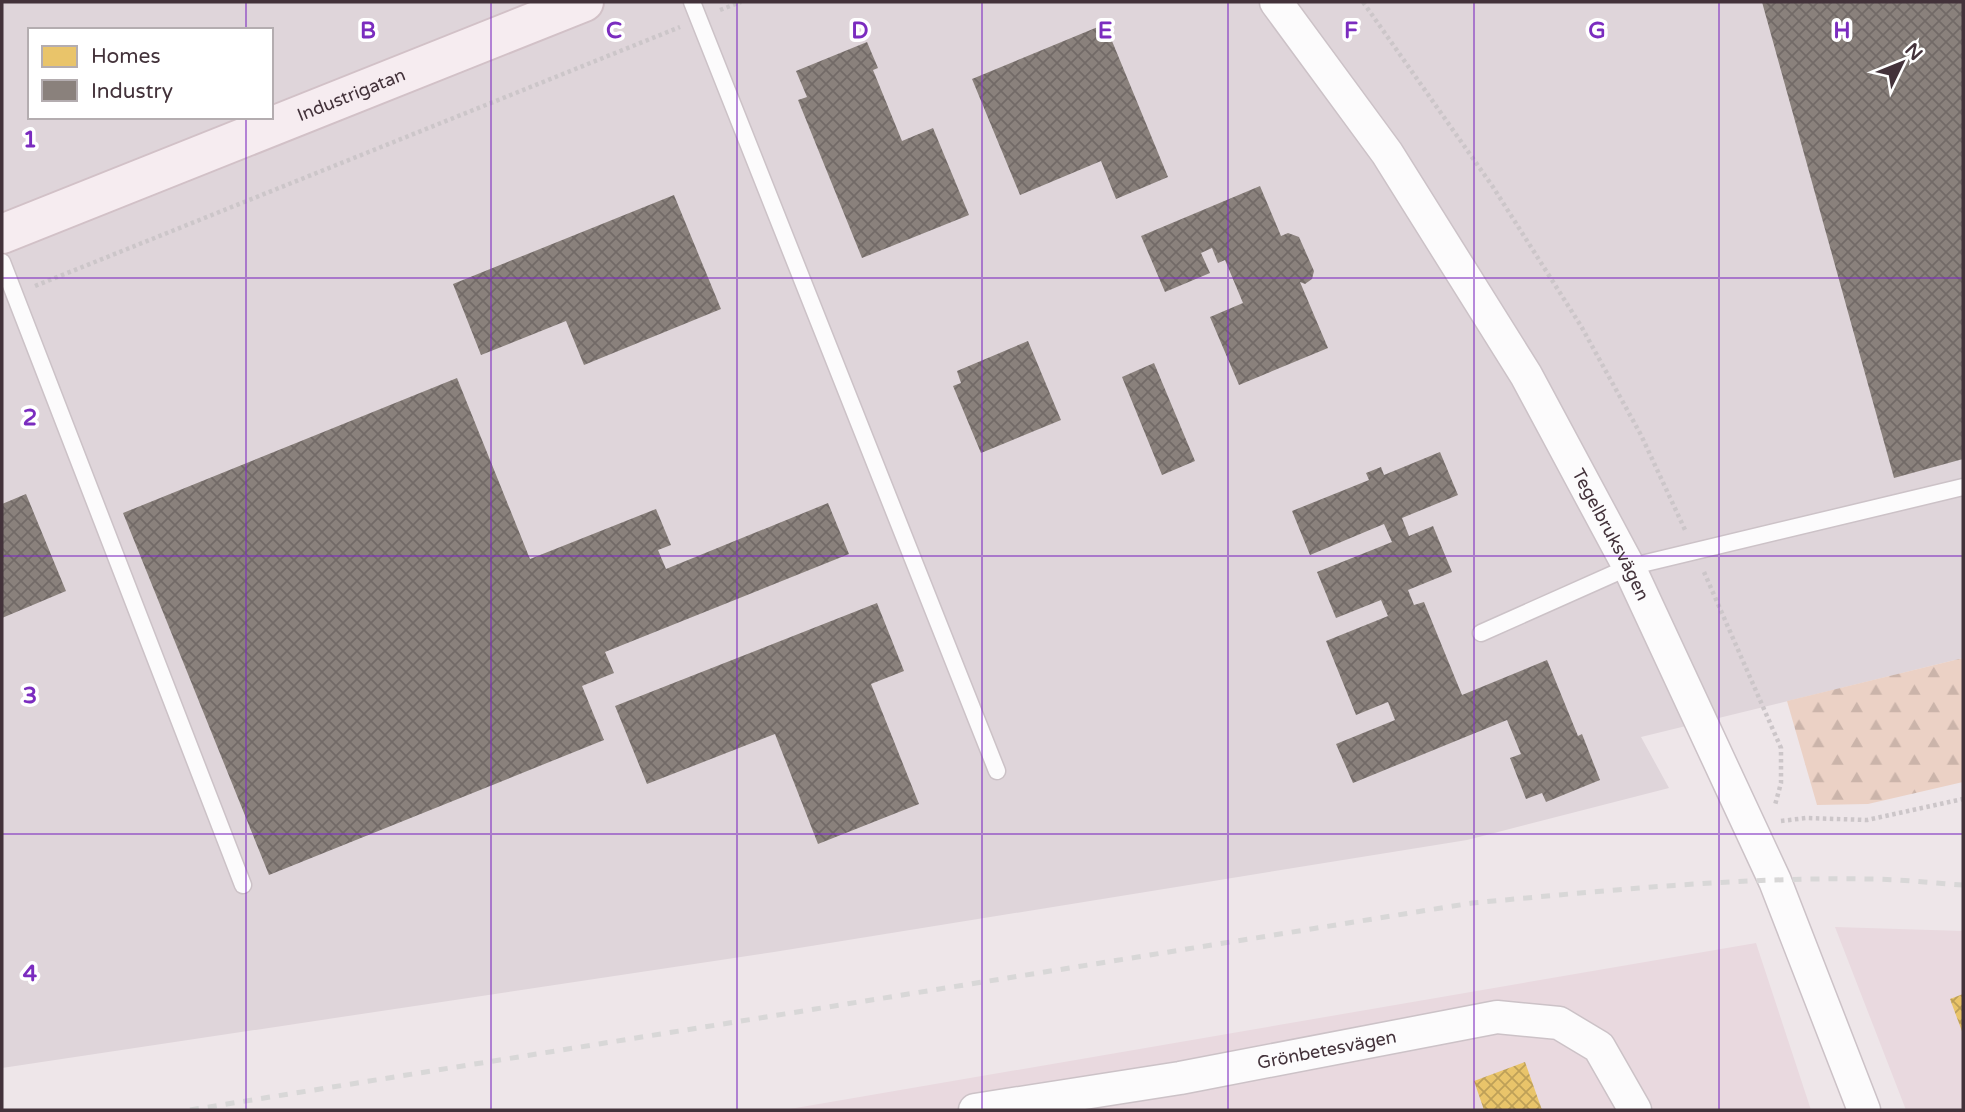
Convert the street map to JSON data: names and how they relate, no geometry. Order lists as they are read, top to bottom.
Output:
{
  "streets": {
    "street": ["Industrigatan", "Tegelbruksvägen", "Grönbetesvägen"]
  },
  "legend": ["Homes", "Industry"],
  "north": "top right",
  "grid": {
    "columns": [
      "B",
      "C",
      "D",
      "E",
      "F",
      "G",
      "H"
    ],
    "rows": [
      "1",
      "2",
      "3",
      "4"
    ]
  }
}
